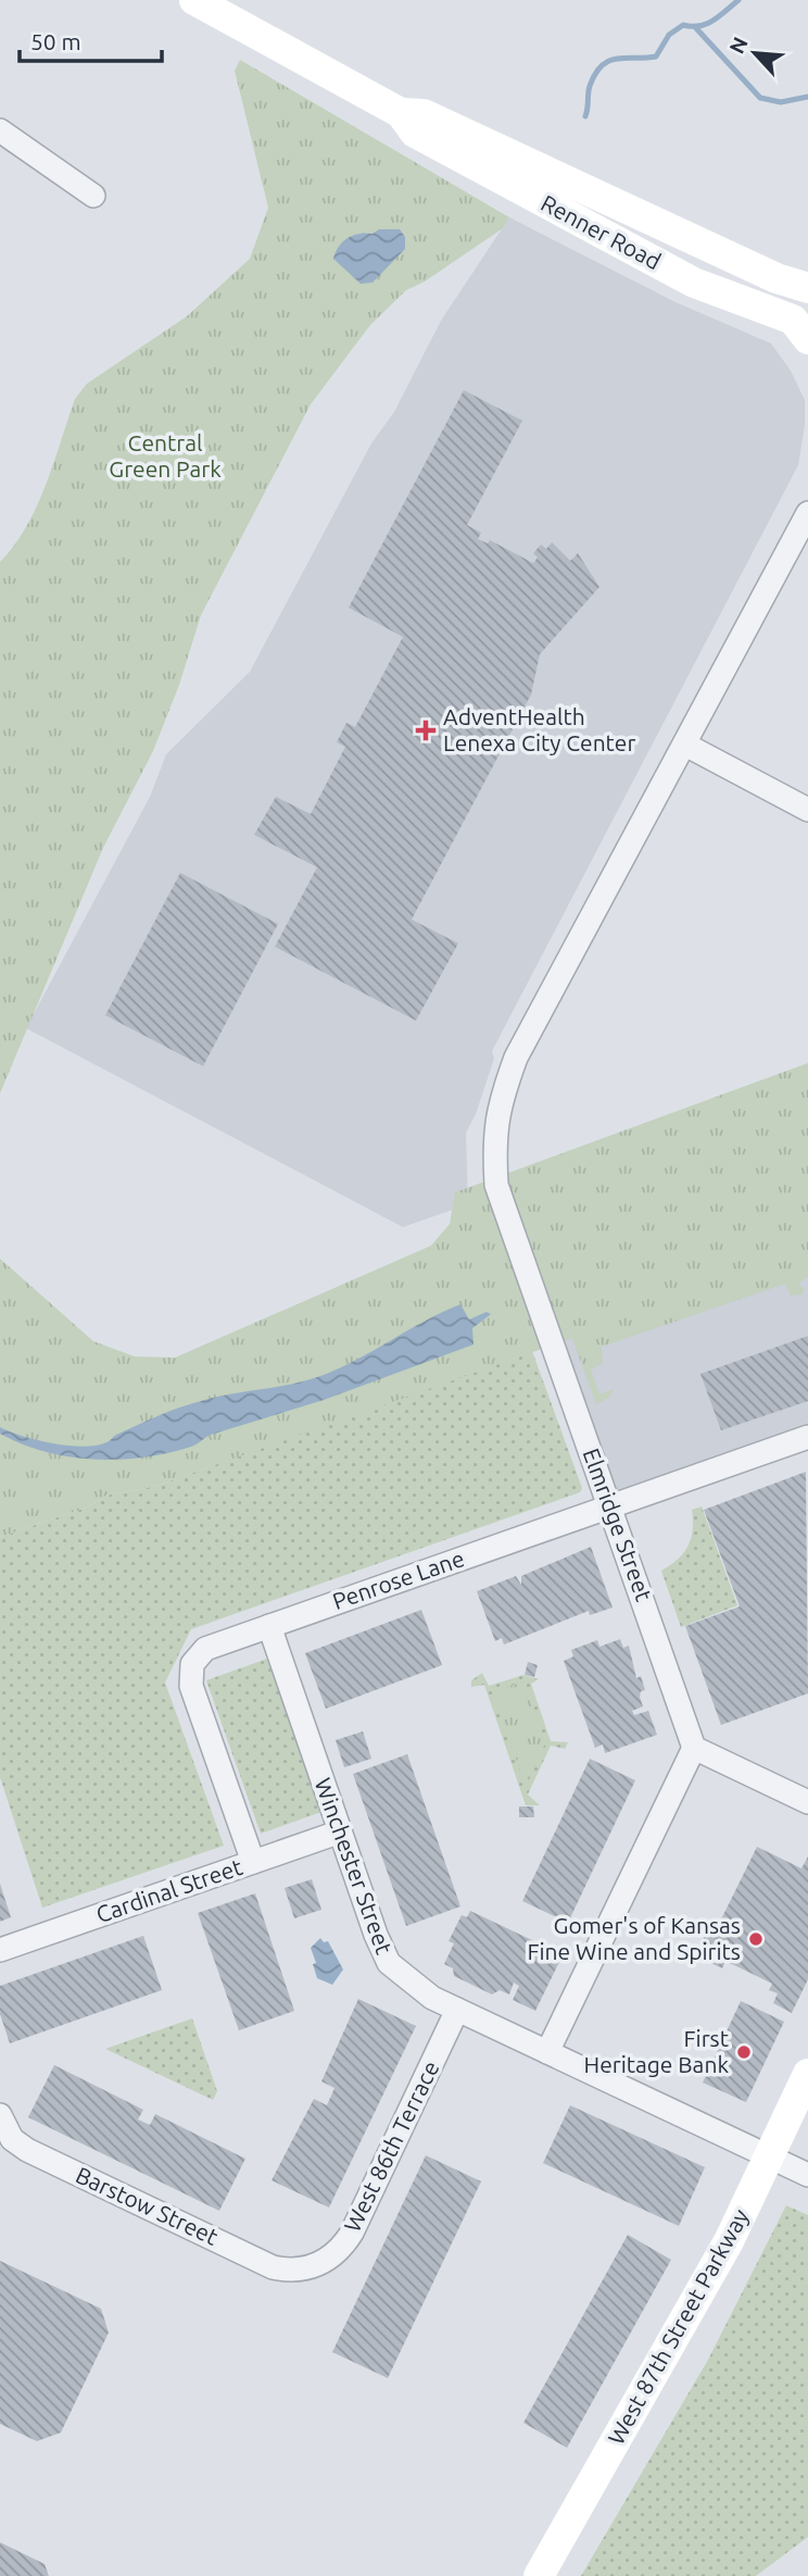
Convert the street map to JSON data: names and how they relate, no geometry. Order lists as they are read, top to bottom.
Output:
{
  "streets": {
    "main road": ["Renner Road", "West 87th Street Parkway"],
    "street": [
      "Elmridge Street",
      "Penrose Lane",
      "Winchester Street",
      "Cardinal Street",
      "West 86th Terrace",
      "Barstow Street"
    ]
  },
  "crossings": [
    ["Elmridge Street", "Penrose Lane"],
    ["Penrose Lane", "Winchester Street"],
    ["Penrose Lane", "Cardinal Street"],
    ["Winchester Street", "Cardinal Street"],
    ["Winchester Street", "West 86th Terrace"],
    ["Winchester Street", "West 87th Street Parkway"],
    ["West 86th Terrace", "Barstow Street"]
  ],
  "parks": ["Central Green Park"],
  "places": {
    "health": ["AdventHealth Lenexa City Center"],
    "other": ["Gomer's of Kansas Fine Wine and Spirits", "First Heritage Bank"]
  },
  "scale_bar": "50 m",
  "north": "top left"
}
